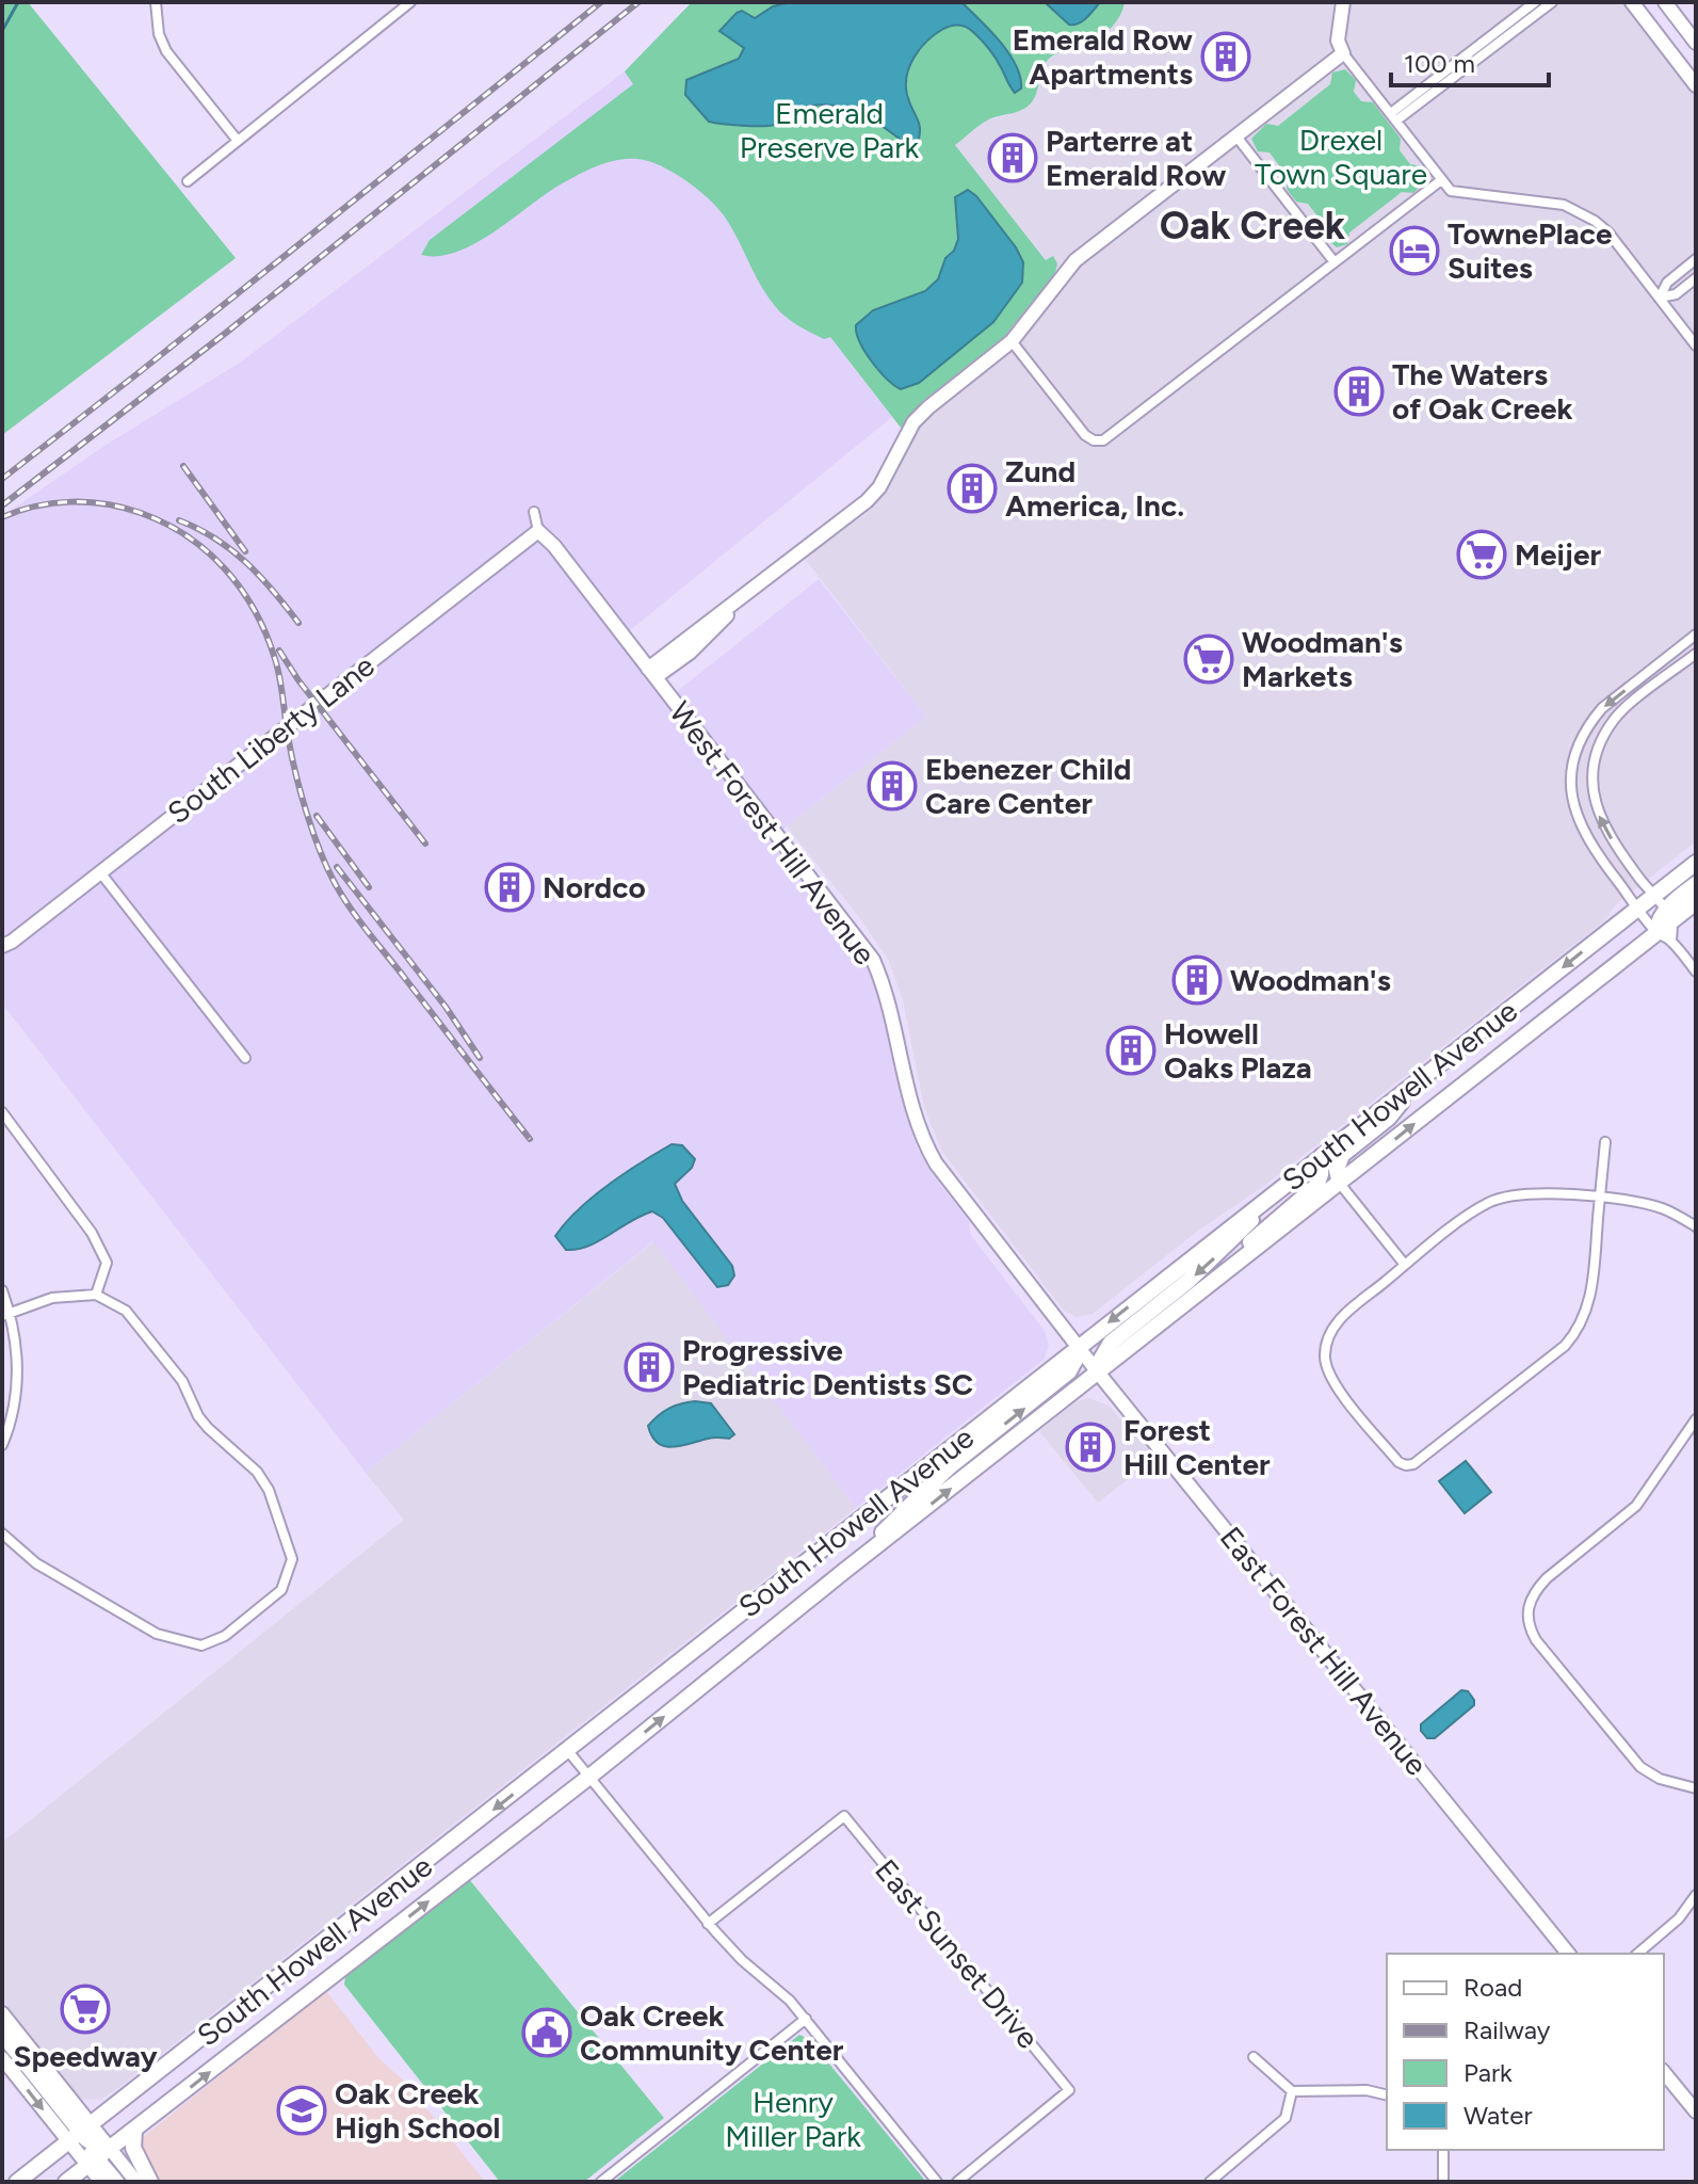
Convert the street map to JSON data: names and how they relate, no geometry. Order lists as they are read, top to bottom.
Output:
{
  "streets": {
    "main road": ["South Howell Avenue"],
    "street": [
      "South Liberty Lane",
      "West Forest Hill Avenue",
      "East Forest Hill Avenue",
      "East Sunset Drive"
    ]
  },
  "crossings": [
    ["South Liberty Lane", "West Forest Hill Avenue"],
    ["West Forest Hill Avenue", "South Howell Avenue"],
    ["West Forest Hill Avenue", "East Forest Hill Avenue"],
    ["South Howell Avenue", "East Forest Hill Avenue"]
  ],
  "districts": ["Oak Creek"],
  "parks": ["Emerald Preserve Park", "Drexel Town Square", "Henry Miller Park"],
  "places": {
    "building": [
      "Emerald Row Apartments",
      "Parterre at Emerald Row",
      "The Waters of Oak Creek",
      "Zund America, Inc.",
      "Ebenezer Child Care Center",
      "Nordco",
      "Woodman's",
      "Howell Oaks Plaza",
      "Progressive Pediatric Dentists SC",
      "Forest Hill Center"
    ],
    "hotel": ["TownePlace Suites"],
    "supermarket": ["Meijer", "Woodman's Markets", "Speedway"],
    "public building": ["Oak Creek Community Center"],
    "school or university": ["Oak Creek High School"]
  },
  "legend": [
    "Road",
    "Railway",
    "Park",
    "Water"
  ],
  "scale_bar": "100 m"
}
